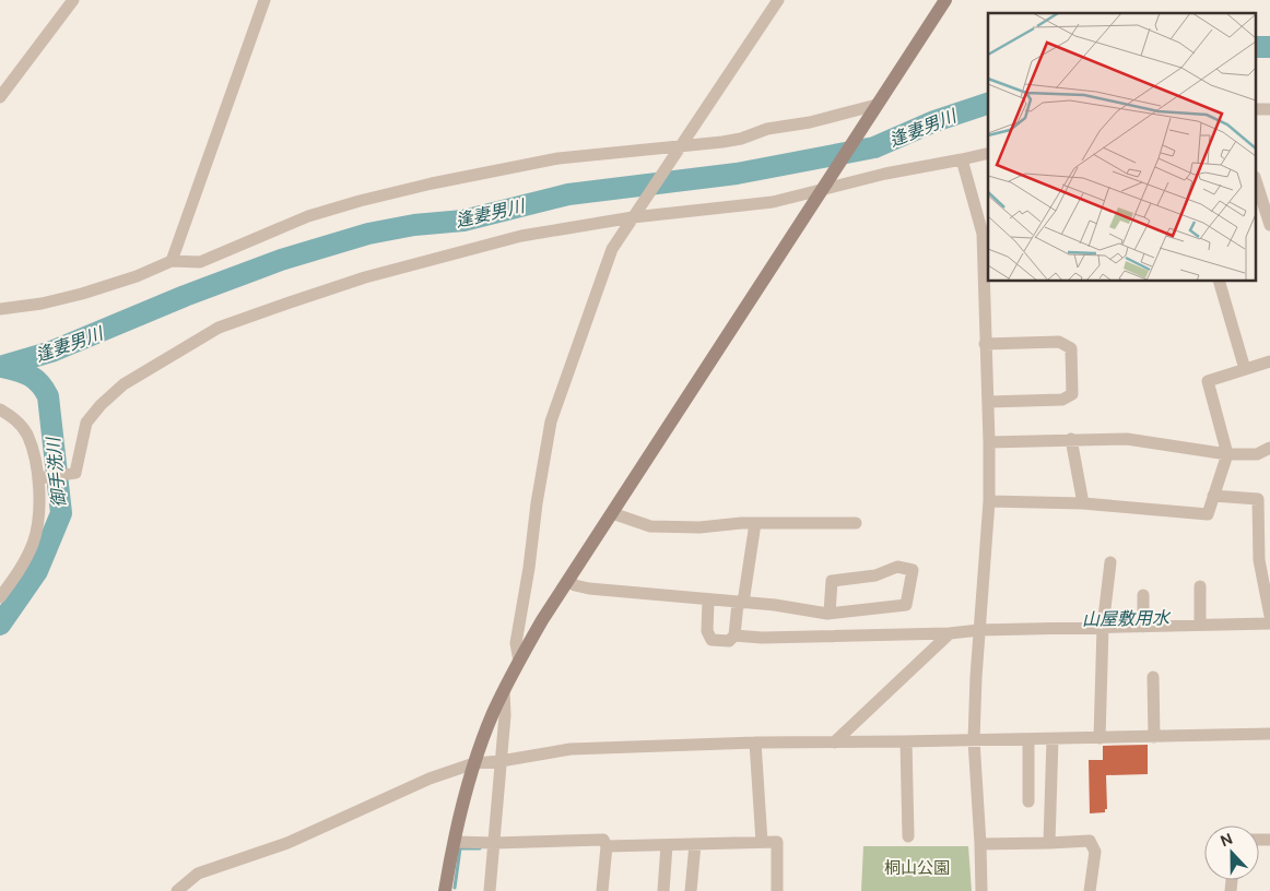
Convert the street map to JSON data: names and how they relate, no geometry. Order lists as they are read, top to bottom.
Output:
{
  "water": ["逢妻男川", "御手洗川", "山屋敷用水"],
  "parks": ["桐山公園"],
  "north": "top"
}
